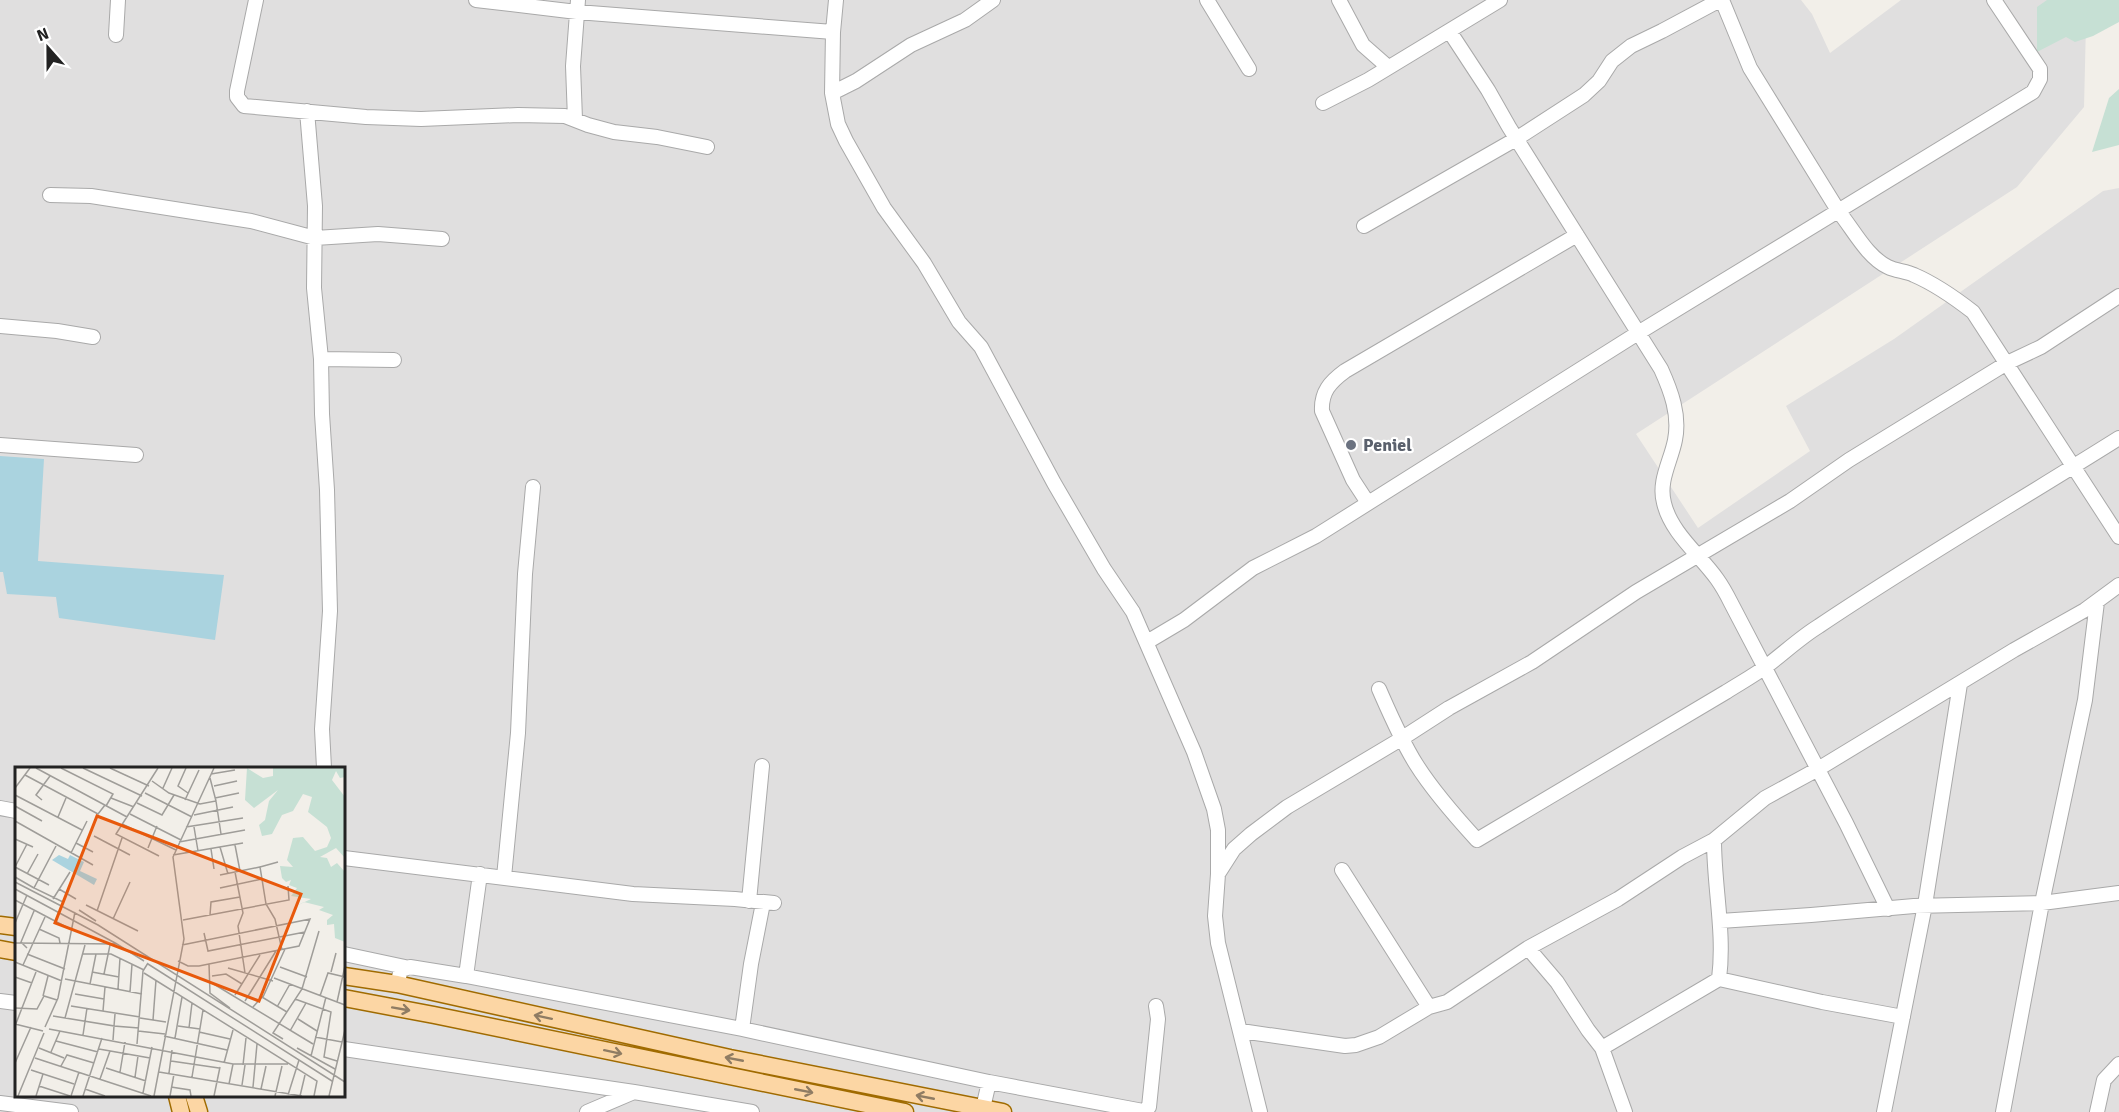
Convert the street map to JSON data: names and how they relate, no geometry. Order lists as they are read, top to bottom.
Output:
{
  "places": ["Peniel"],
  "north": "top"
}
